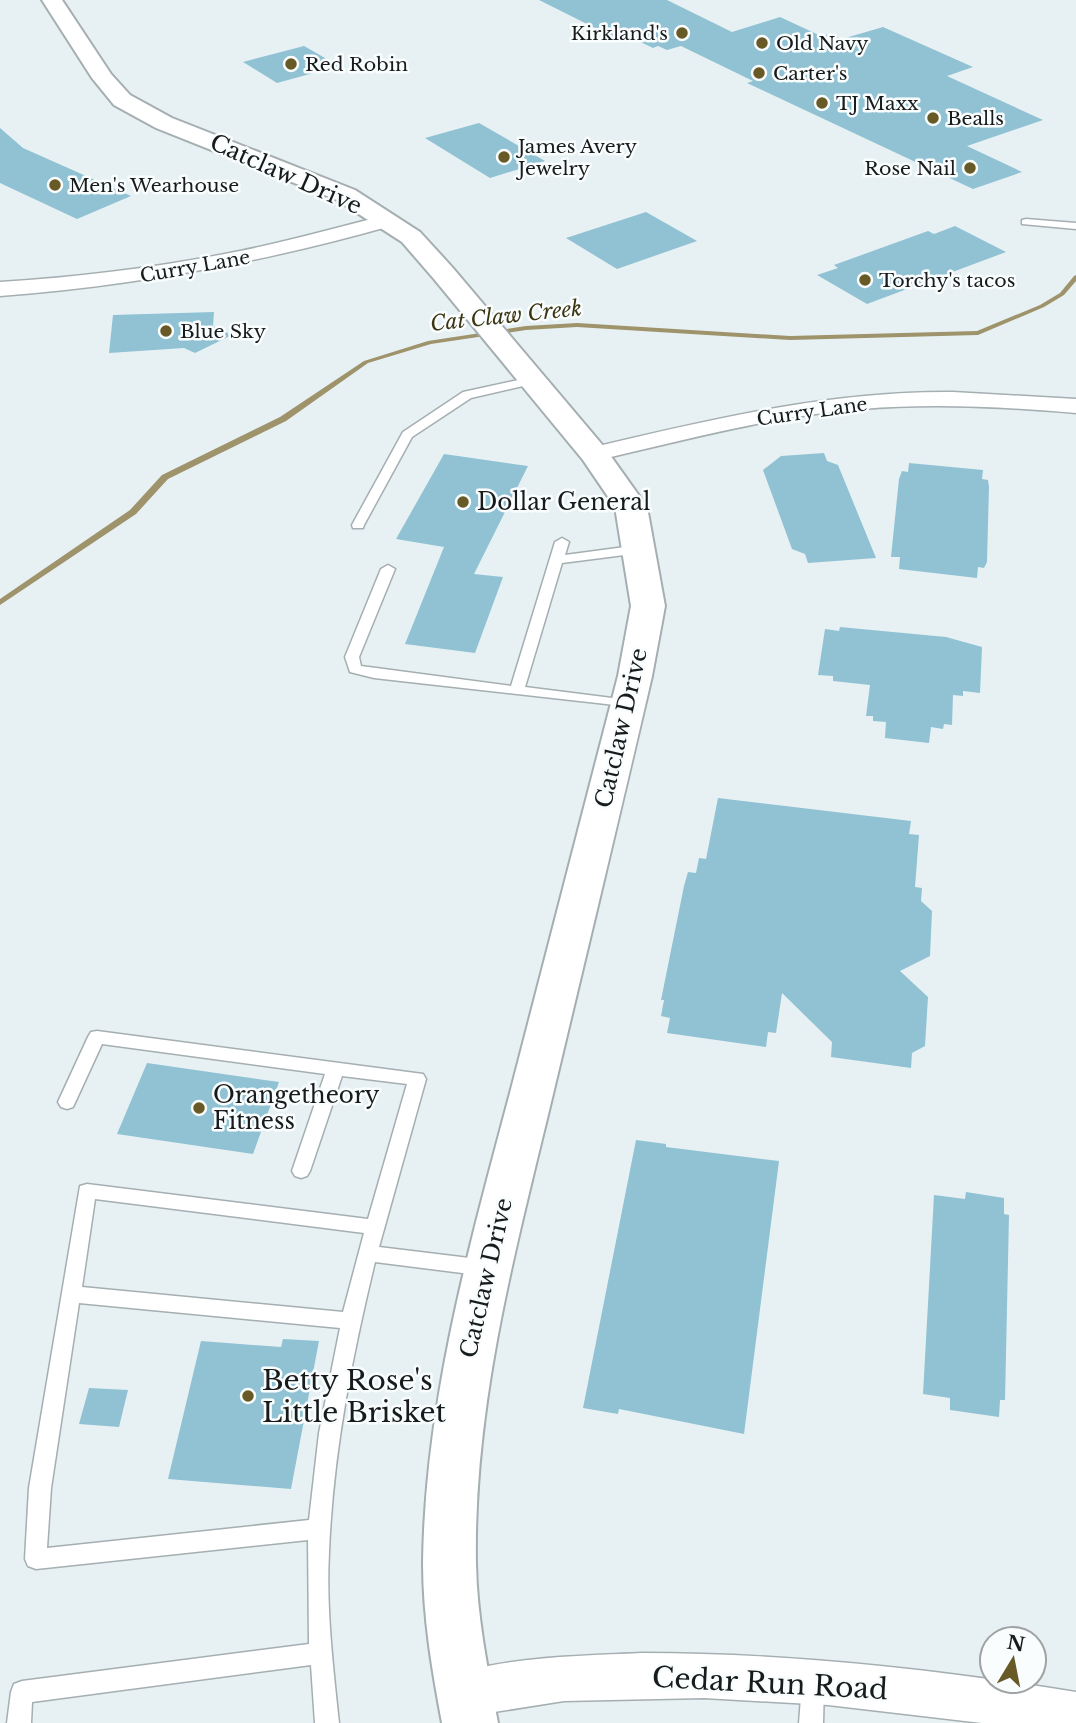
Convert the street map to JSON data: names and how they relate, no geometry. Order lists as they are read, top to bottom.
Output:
{
  "streets": {
    "street": ["Catclaw Drive", "Curry Lane", "Cedar Run Road"]
  },
  "crossings": [
    ["Catclaw Drive", "Curry Lane"],
    ["Catclaw Drive", "Cedar Run Road"]
  ],
  "water": ["Cat Claw Creek"],
  "places": [
    "Kirkland's",
    "Old Navy",
    "Red Robin",
    "Carter's",
    "TJ Maxx",
    "Bealls",
    "James Avery Jewelry",
    "Rose Nail",
    "Men's Wearhouse",
    "Torchy's tacos",
    "Blue Sky",
    "Dollar General",
    "Orangetheory Fitness",
    "Betty Rose's Little Brisket"
  ],
  "north": "top"
}
